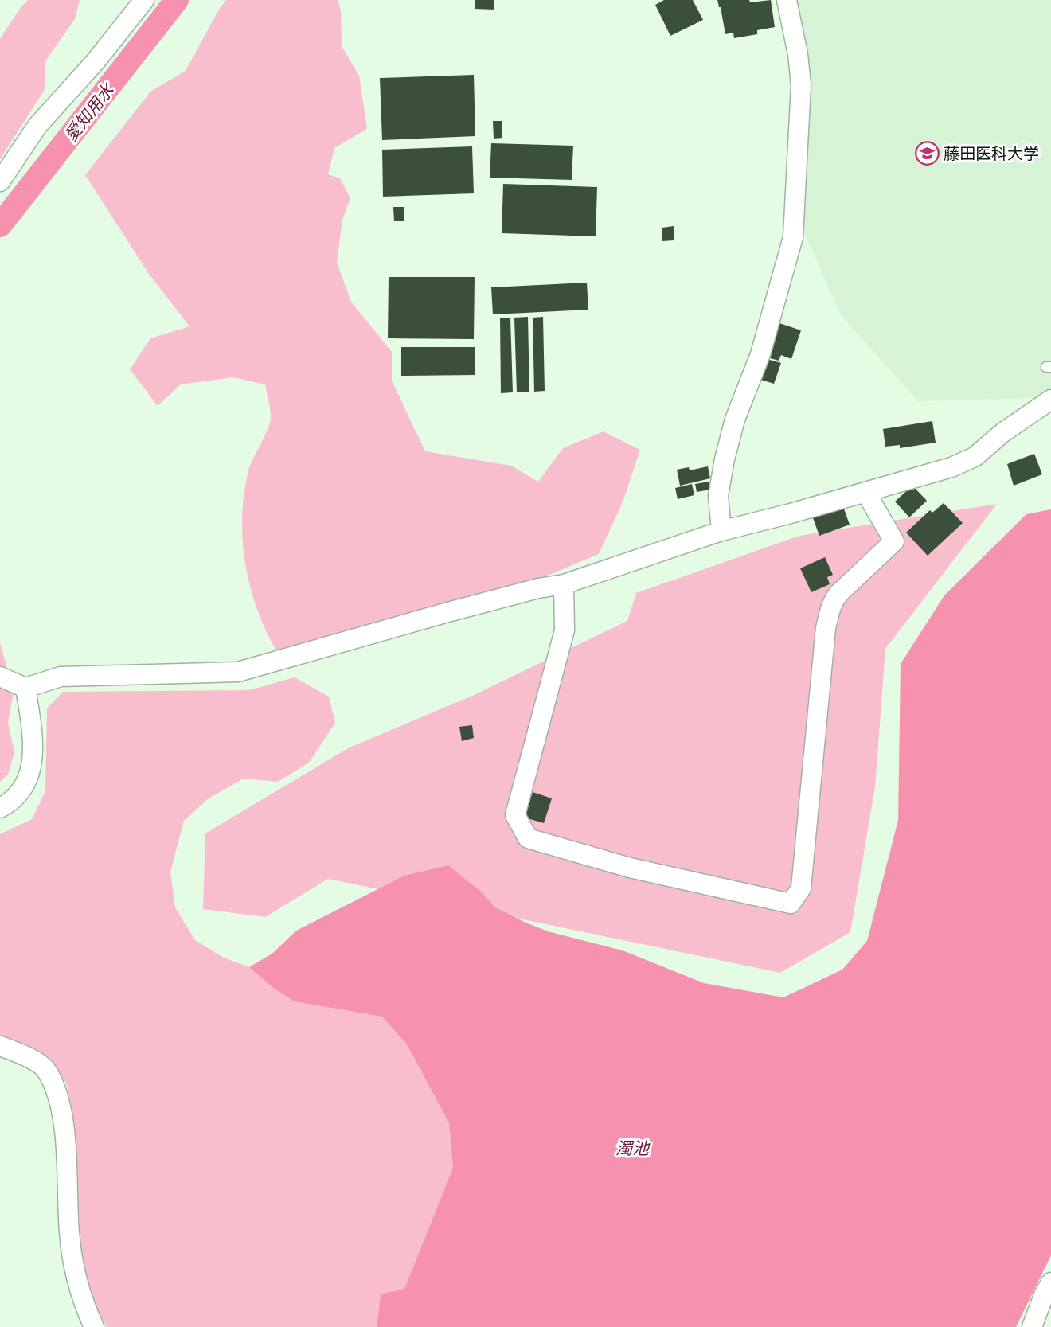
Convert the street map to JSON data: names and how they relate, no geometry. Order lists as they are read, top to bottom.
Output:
{
  "water": ["愛知用水", "濁池"],
  "places": {
    "school or university": ["藤田医科大学"]
  }
}
